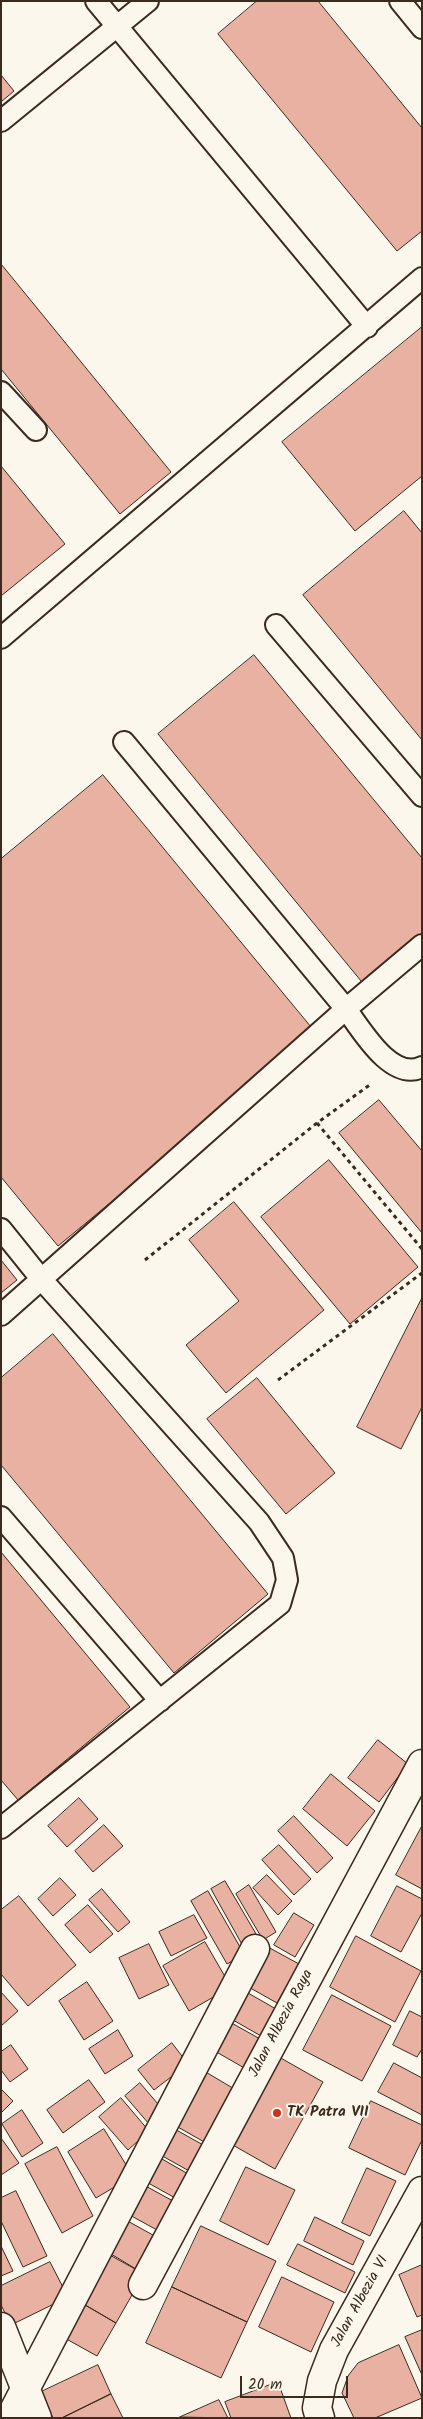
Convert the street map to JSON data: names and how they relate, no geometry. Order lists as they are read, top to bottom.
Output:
{
  "streets": {
    "street": ["Jalan Albezia Raya", "Jalan Albezia VI"]
  },
  "places": ["TK Patra VII"],
  "scale_bar": "20 m"
}
